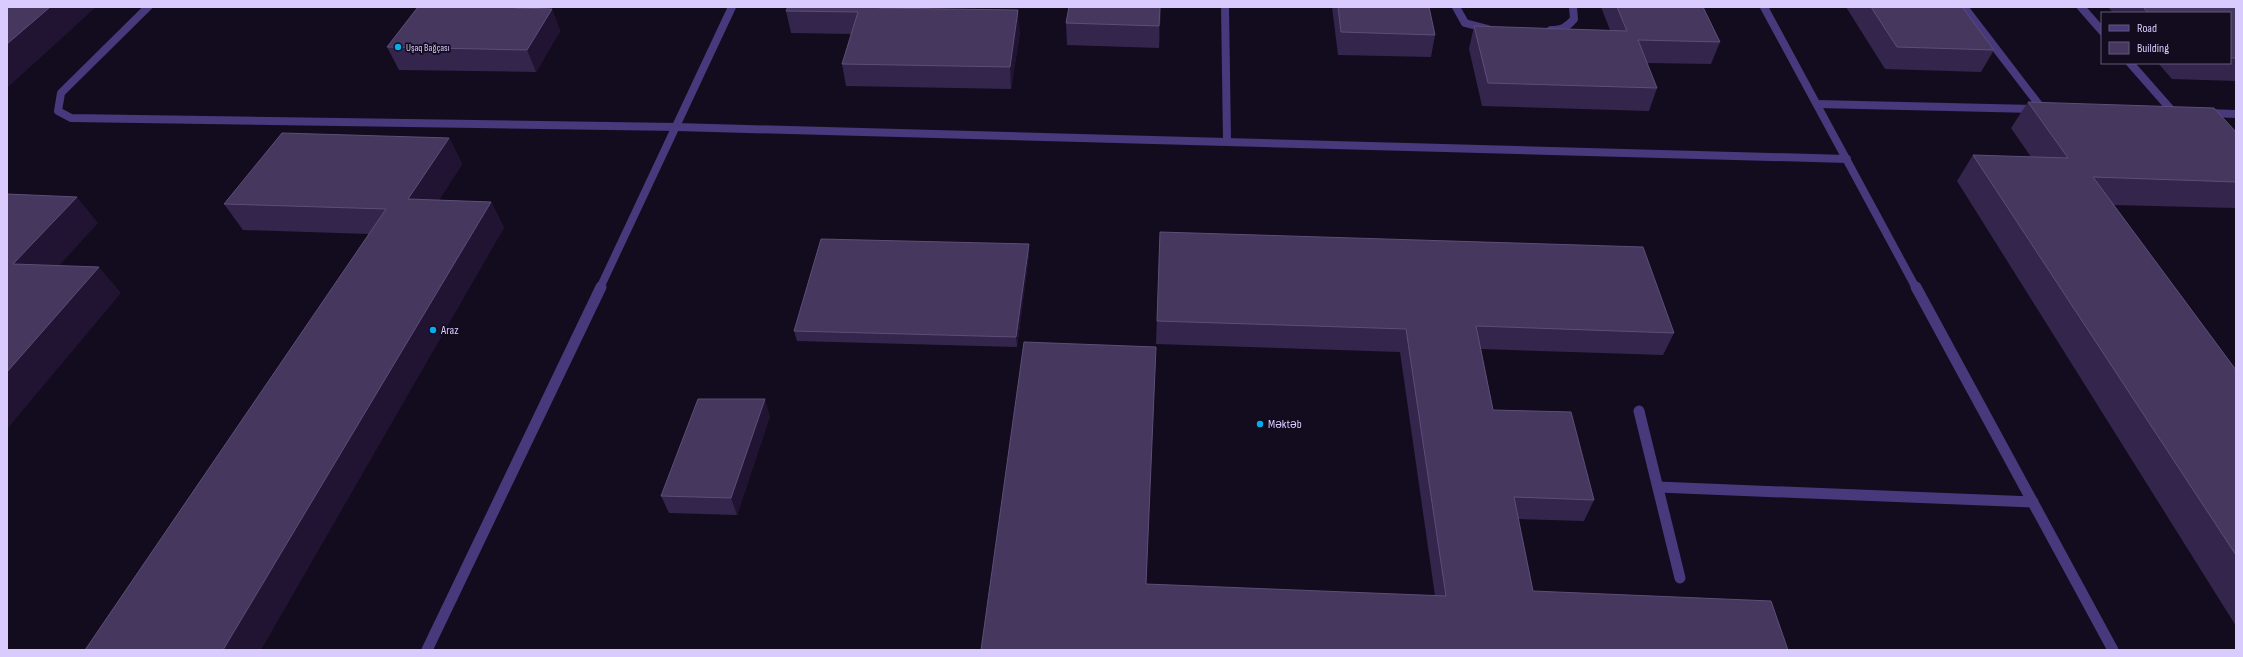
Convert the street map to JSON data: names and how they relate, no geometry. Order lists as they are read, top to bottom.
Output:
{
  "places": ["Uşaq Bağçası", "Araz", "Məktəb"],
  "legend": ["Road", "Building"]
}
